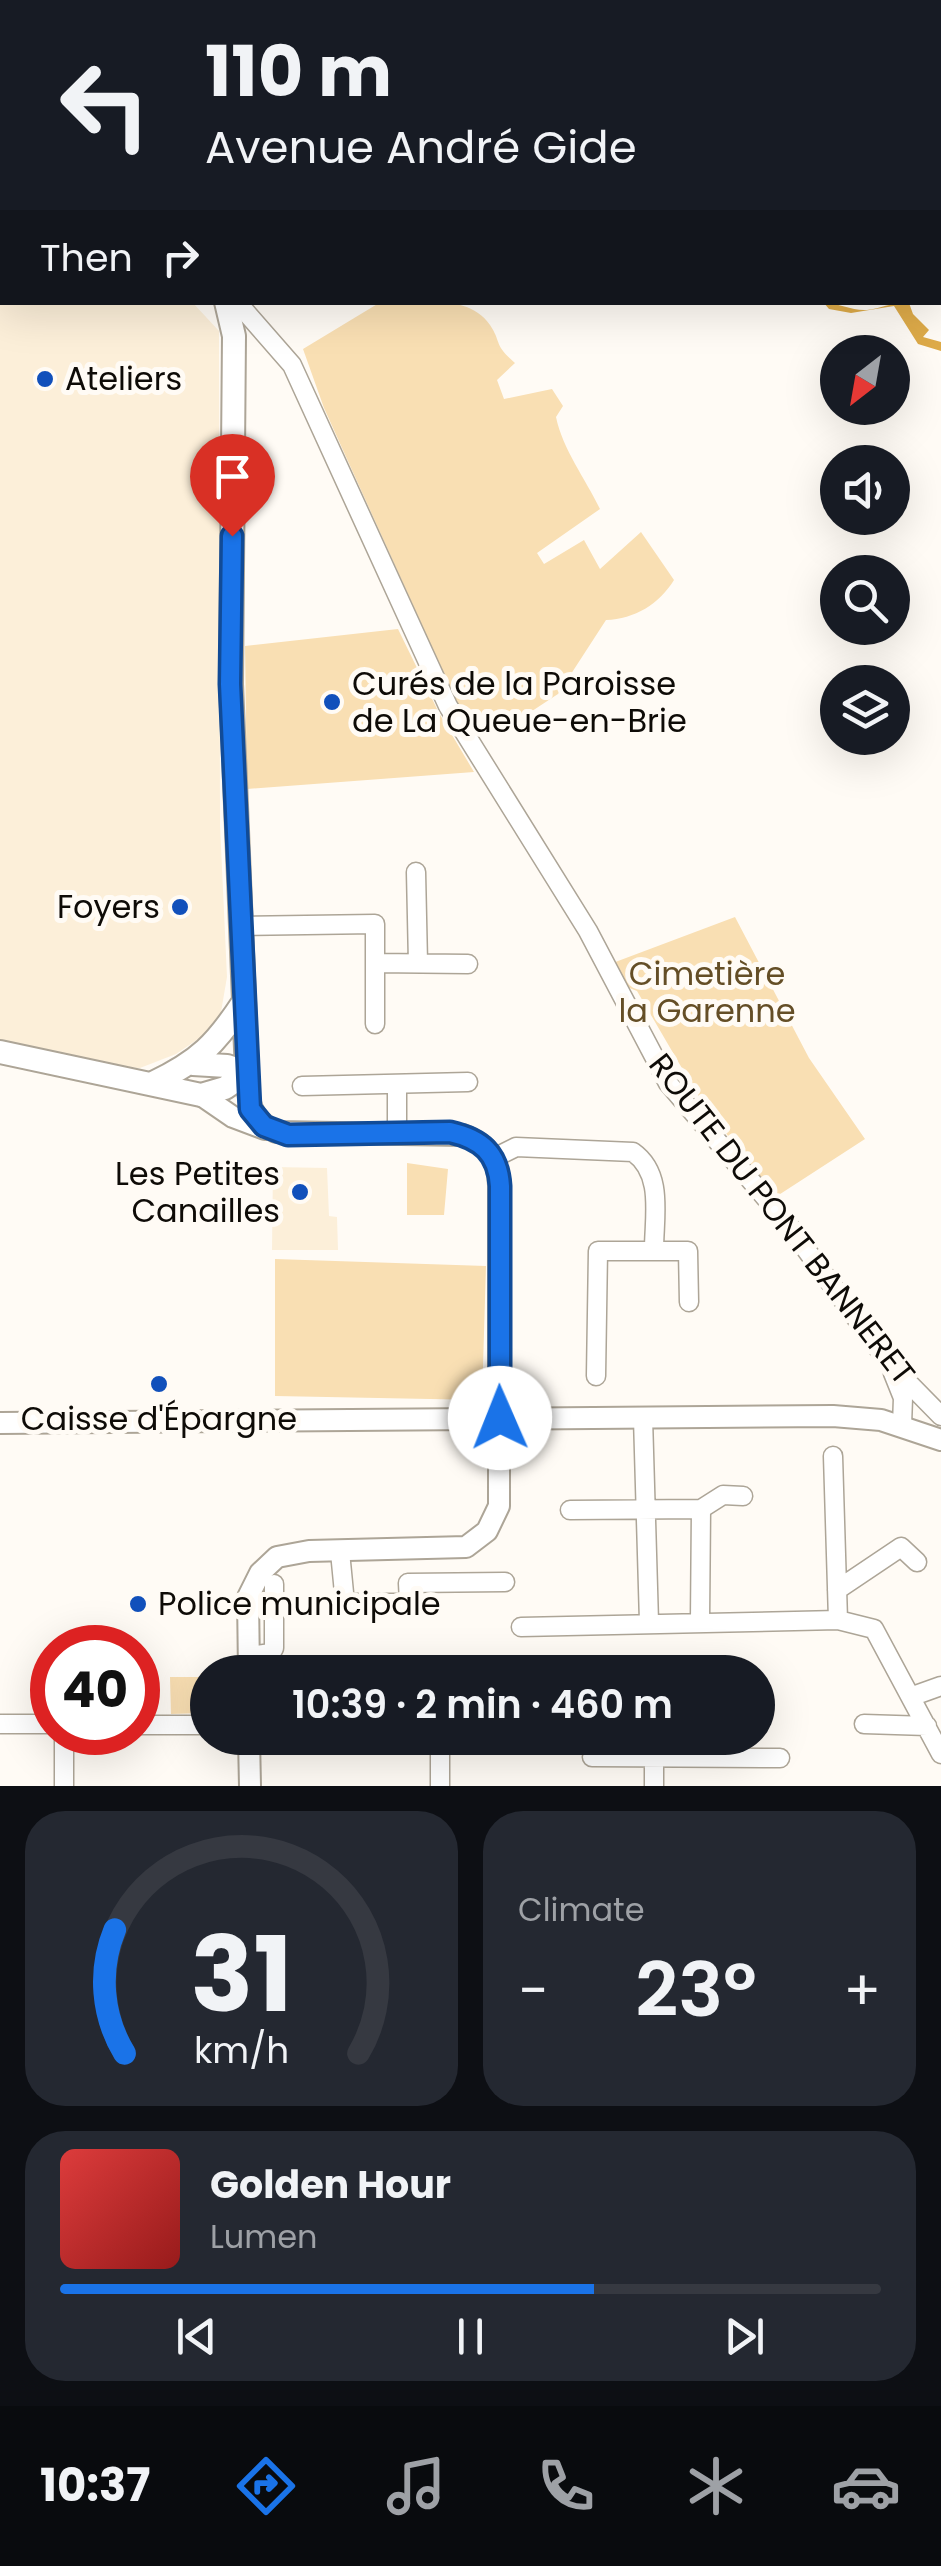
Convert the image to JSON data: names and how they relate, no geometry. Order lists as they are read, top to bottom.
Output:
{
  "streets": {
    "street": ["ROUTE DU PONT BANNERET"]
  },
  "parks": ["Cimetière la Garenne"],
  "places": [
    "Ateliers",
    "Curés de la Paroisse de La Queue-en-Brie",
    "Foyers",
    "Les Petites Canailles",
    "Caisse d'Épargne",
    "Police municipale"
  ],
  "north": "bottom left",
  "page": {
    "turn": ["110 m", "Avenue André Gide"],
    "then": "Then",
    "limit": "40",
    "trip": "10:39 · 2 min · 460 m",
    "tile": "Climate",
    "heat": ["−", "23°", "+"],
    "song": ["Golden Hour", "Lumen"],
    "tabs": "10:37",
    "gauge": ["31", "km/h"]
  }
}
